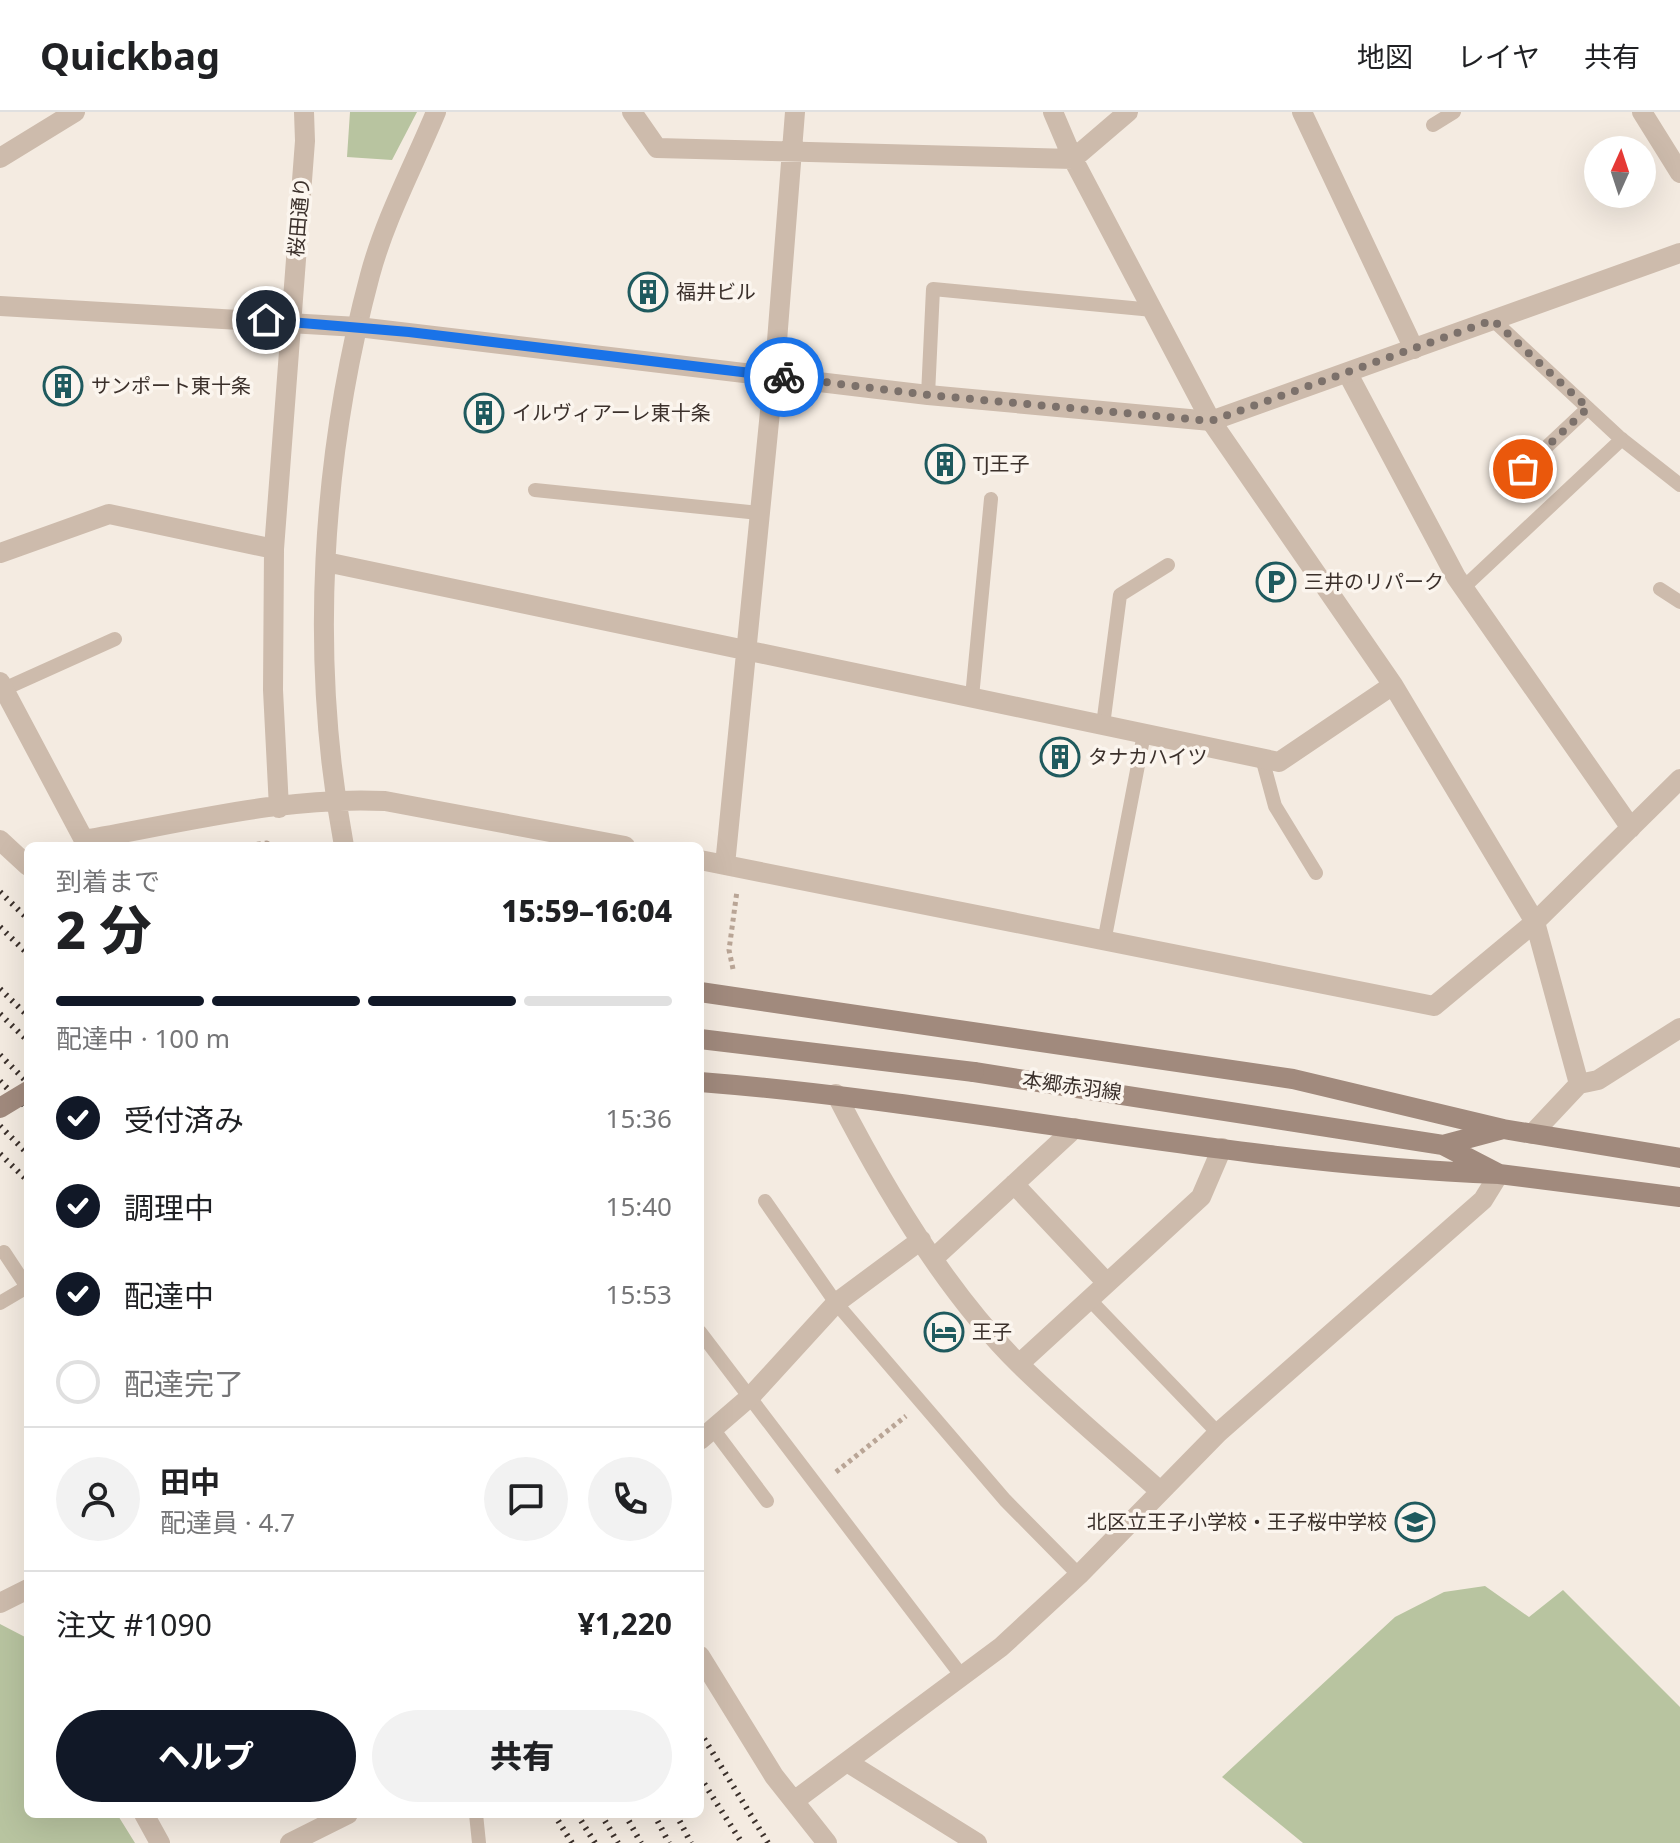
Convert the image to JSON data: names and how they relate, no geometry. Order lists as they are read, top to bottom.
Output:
{
  "streets": {
    "main road": ["本郷赤羽線"],
    "street": ["桜田通り"]
  },
  "places": {
    "building": [
      "福井ビル",
      "サンポート東十条",
      "イルヴィアーレ東十条",
      "TJ王子",
      "タナカハイツ"
    ],
    "parking": ["三井のリパーク"],
    "hotel": ["王子"],
    "school or university": ["北区立王子小学校・王子桜中学校"]
  },
  "north": "top",
  "page": {
    "header": "Quickbag",
    "nav": ["地図", "レイヤ", "共有"],
    "heading": ["2 分", "到着まで", "15:59–16:04"],
    "panel": [
      "田中",
      "配達員 · 4.7",
      "注文 #1090",
      "¥1,220"
    ],
    "bar": "配達中 · 100 m",
    "list": [
      ["受付済み", "15:36"],
      ["調理中", "15:40"],
      ["配達中", "15:53"],
      "配達完了"
    ],
    "buttons": ["ヘルプ", "共有"]
  }
}
